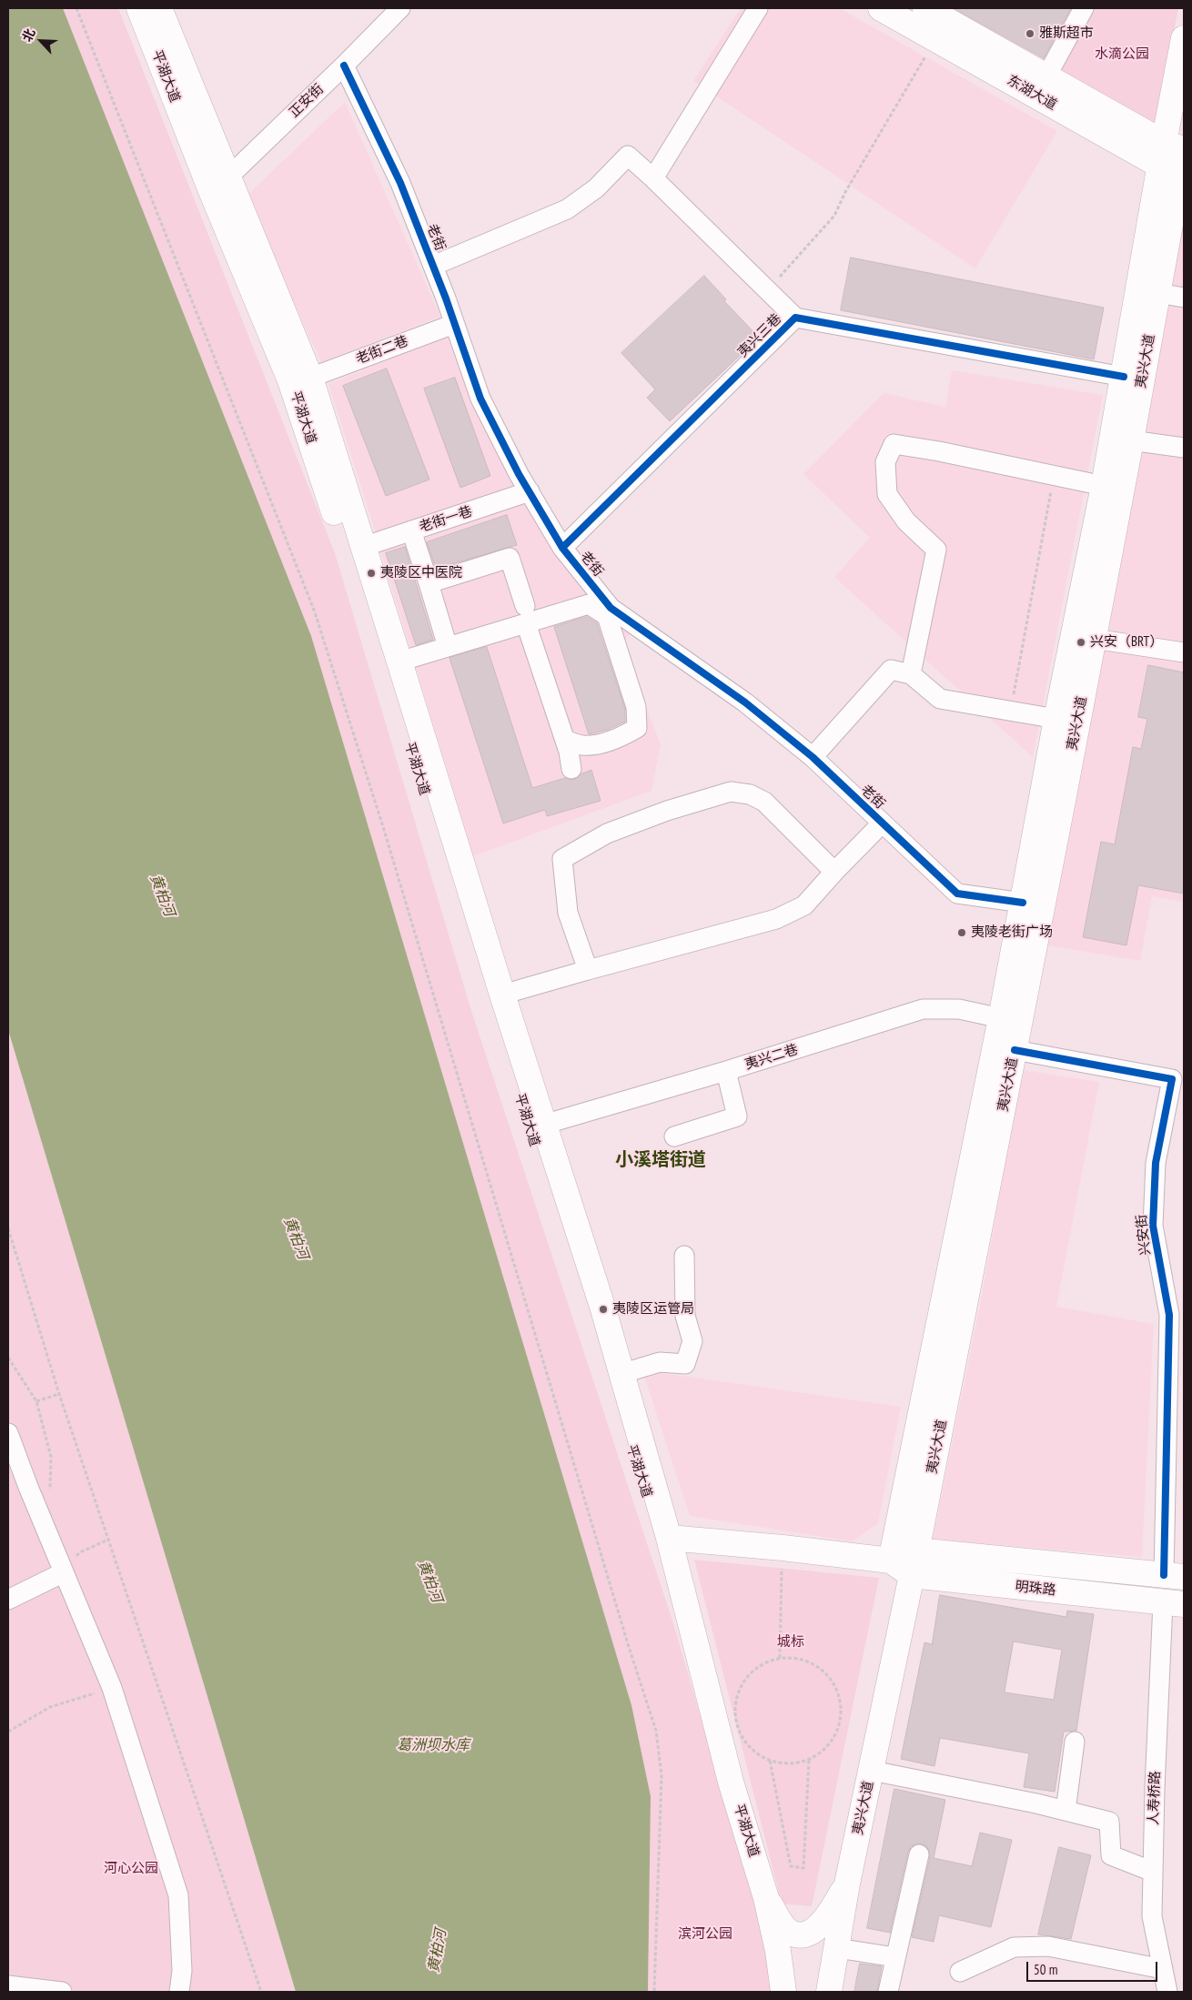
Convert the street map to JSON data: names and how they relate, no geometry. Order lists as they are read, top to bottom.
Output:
{
  "streets": {
    "main road": [
      "平湖大道",
      "东湖大道",
      "夷兴大道",
      "明珠路"
    ],
    "street": [
      "正安街",
      "老街",
      "夷兴三巷",
      "老街二巷",
      "老街一巷",
      "夷兴二巷",
      "兴安街",
      "人寿桥路"
    ]
  },
  "crossings": [
    ["平湖大道", "正安街"],
    ["平湖大道", "老街二巷"],
    ["平湖大道", "老街一巷"],
    ["平湖大道", "夷兴二巷"],
    ["平湖大道", "明珠路"],
    ["东湖大道", "夷兴大道"],
    ["正安街", "老街"],
    ["老街", "夷兴三巷"],
    ["老街", "老街二巷"],
    ["老街", "夷兴大道"],
    ["老街", "老街一巷"],
    ["夷兴三巷", "夷兴大道"],
    ["夷兴大道", "夷兴二巷"],
    ["夷兴大道", "兴安街"],
    ["夷兴大道", "明珠路"],
    ["兴安街", "明珠路"],
    ["明珠路", "人寿桥路"]
  ],
  "districts": ["小溪塔街道"],
  "water": ["黄柏河", "葛洲坝水库"],
  "parks": [
    "水滴公园",
    "城标",
    "河心公园",
    "滨河公园"
  ],
  "places": [
    "雅斯超市",
    "夷陵区中医院",
    "兴安（BRT）",
    "夷陵老街广场",
    "夷陵区运管局"
  ],
  "scale_bar": "50 m",
  "north": "top left"
}
